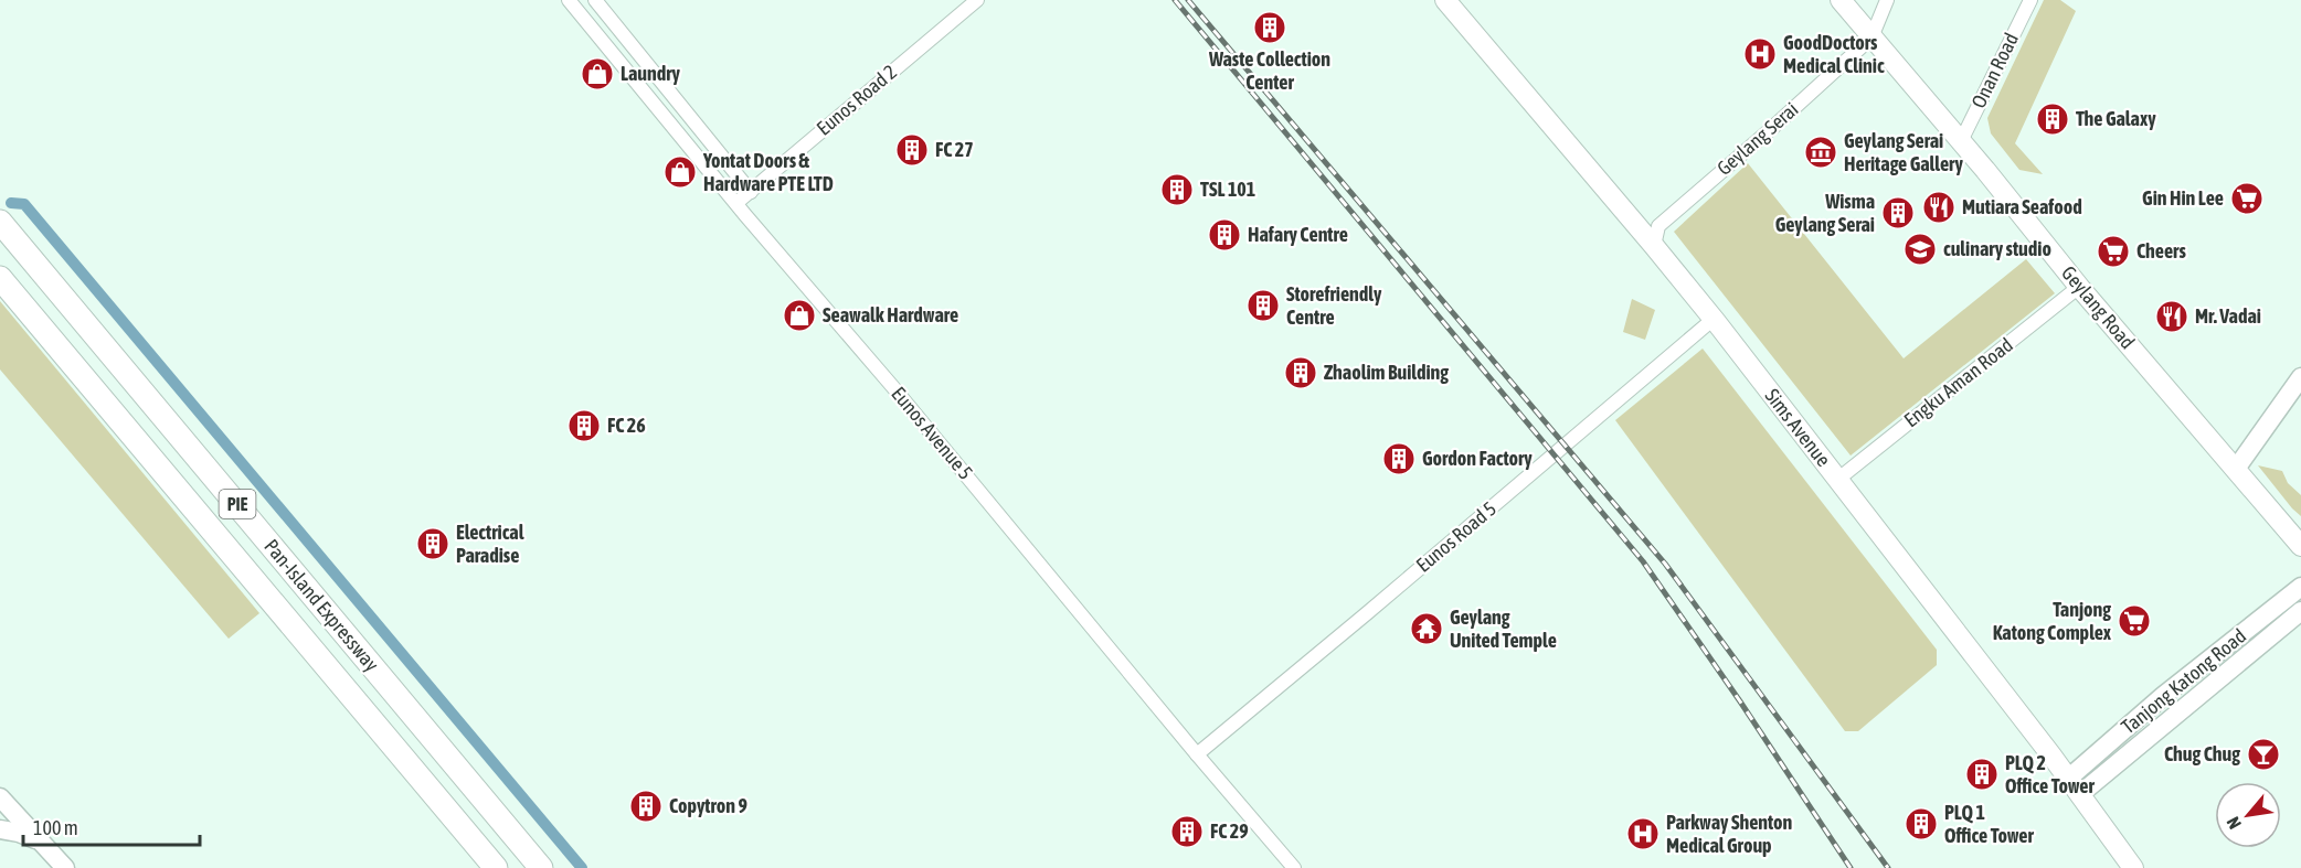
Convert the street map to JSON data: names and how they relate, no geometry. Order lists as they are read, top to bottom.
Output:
{
  "streets": {
    "highway": ["PIE", "Pan-Island Expressway"],
    "main road": ["Geylang Road", "Sims Avenue", "Tanjong Katong Road"],
    "street": [
      "Onan Road",
      "Eunos Road 2",
      "Geylang Serai",
      "Engku Aman Road",
      "Eunos Avenue 5",
      "Eunos Road 5"
    ]
  },
  "crossings": [
    ["Onan Road", "Geylang Road"],
    ["Eunos Road 2", "Eunos Avenue 5"],
    ["Geylang Serai", "Geylang Road"],
    ["Geylang Serai", "Sims Avenue"],
    ["Geylang Road", "Engku Aman Road"],
    ["Engku Aman Road", "Sims Avenue"],
    ["Sims Avenue", "Eunos Road 5"],
    ["Sims Avenue", "Tanjong Katong Road"],
    ["Eunos Avenue 5", "Eunos Road 5"]
  ],
  "places": {
    "building": [
      "Waste Collection Center",
      "The Galaxy",
      "FC 27",
      "TSL 101",
      "Wisma Geylang Serai",
      "Hafary Centre",
      "Storefriendly Centre",
      "Zhaolim Building",
      "FC 26",
      "Gordon Factory",
      "Electrical Paradise",
      "PLQ 2 Office Tower",
      "Copytron 9",
      "PLQ 1 Office Tower",
      "FC 29"
    ],
    "hospital": ["GoodDoctors Medical Clinic", "Parkway Shenton Medical Group"],
    "shop": ["Laundry", "Yontat Doors & Hardware PTE LTD", "Seawalk Hardware"],
    "museum": ["Geylang Serai Heritage Gallery"],
    "supermarket": ["Gin Hin Lee", "Cheers", "Tanjong Katong Complex"],
    "restaurant": ["Mutiara Seafood", "Mr. Vadai"],
    "school or university": ["culinary studio"],
    "temple": ["Geylang United Temple"],
    "bar": ["Chug Chug"]
  },
  "scale_bar": "100 m",
  "north": "bottom left"
}
